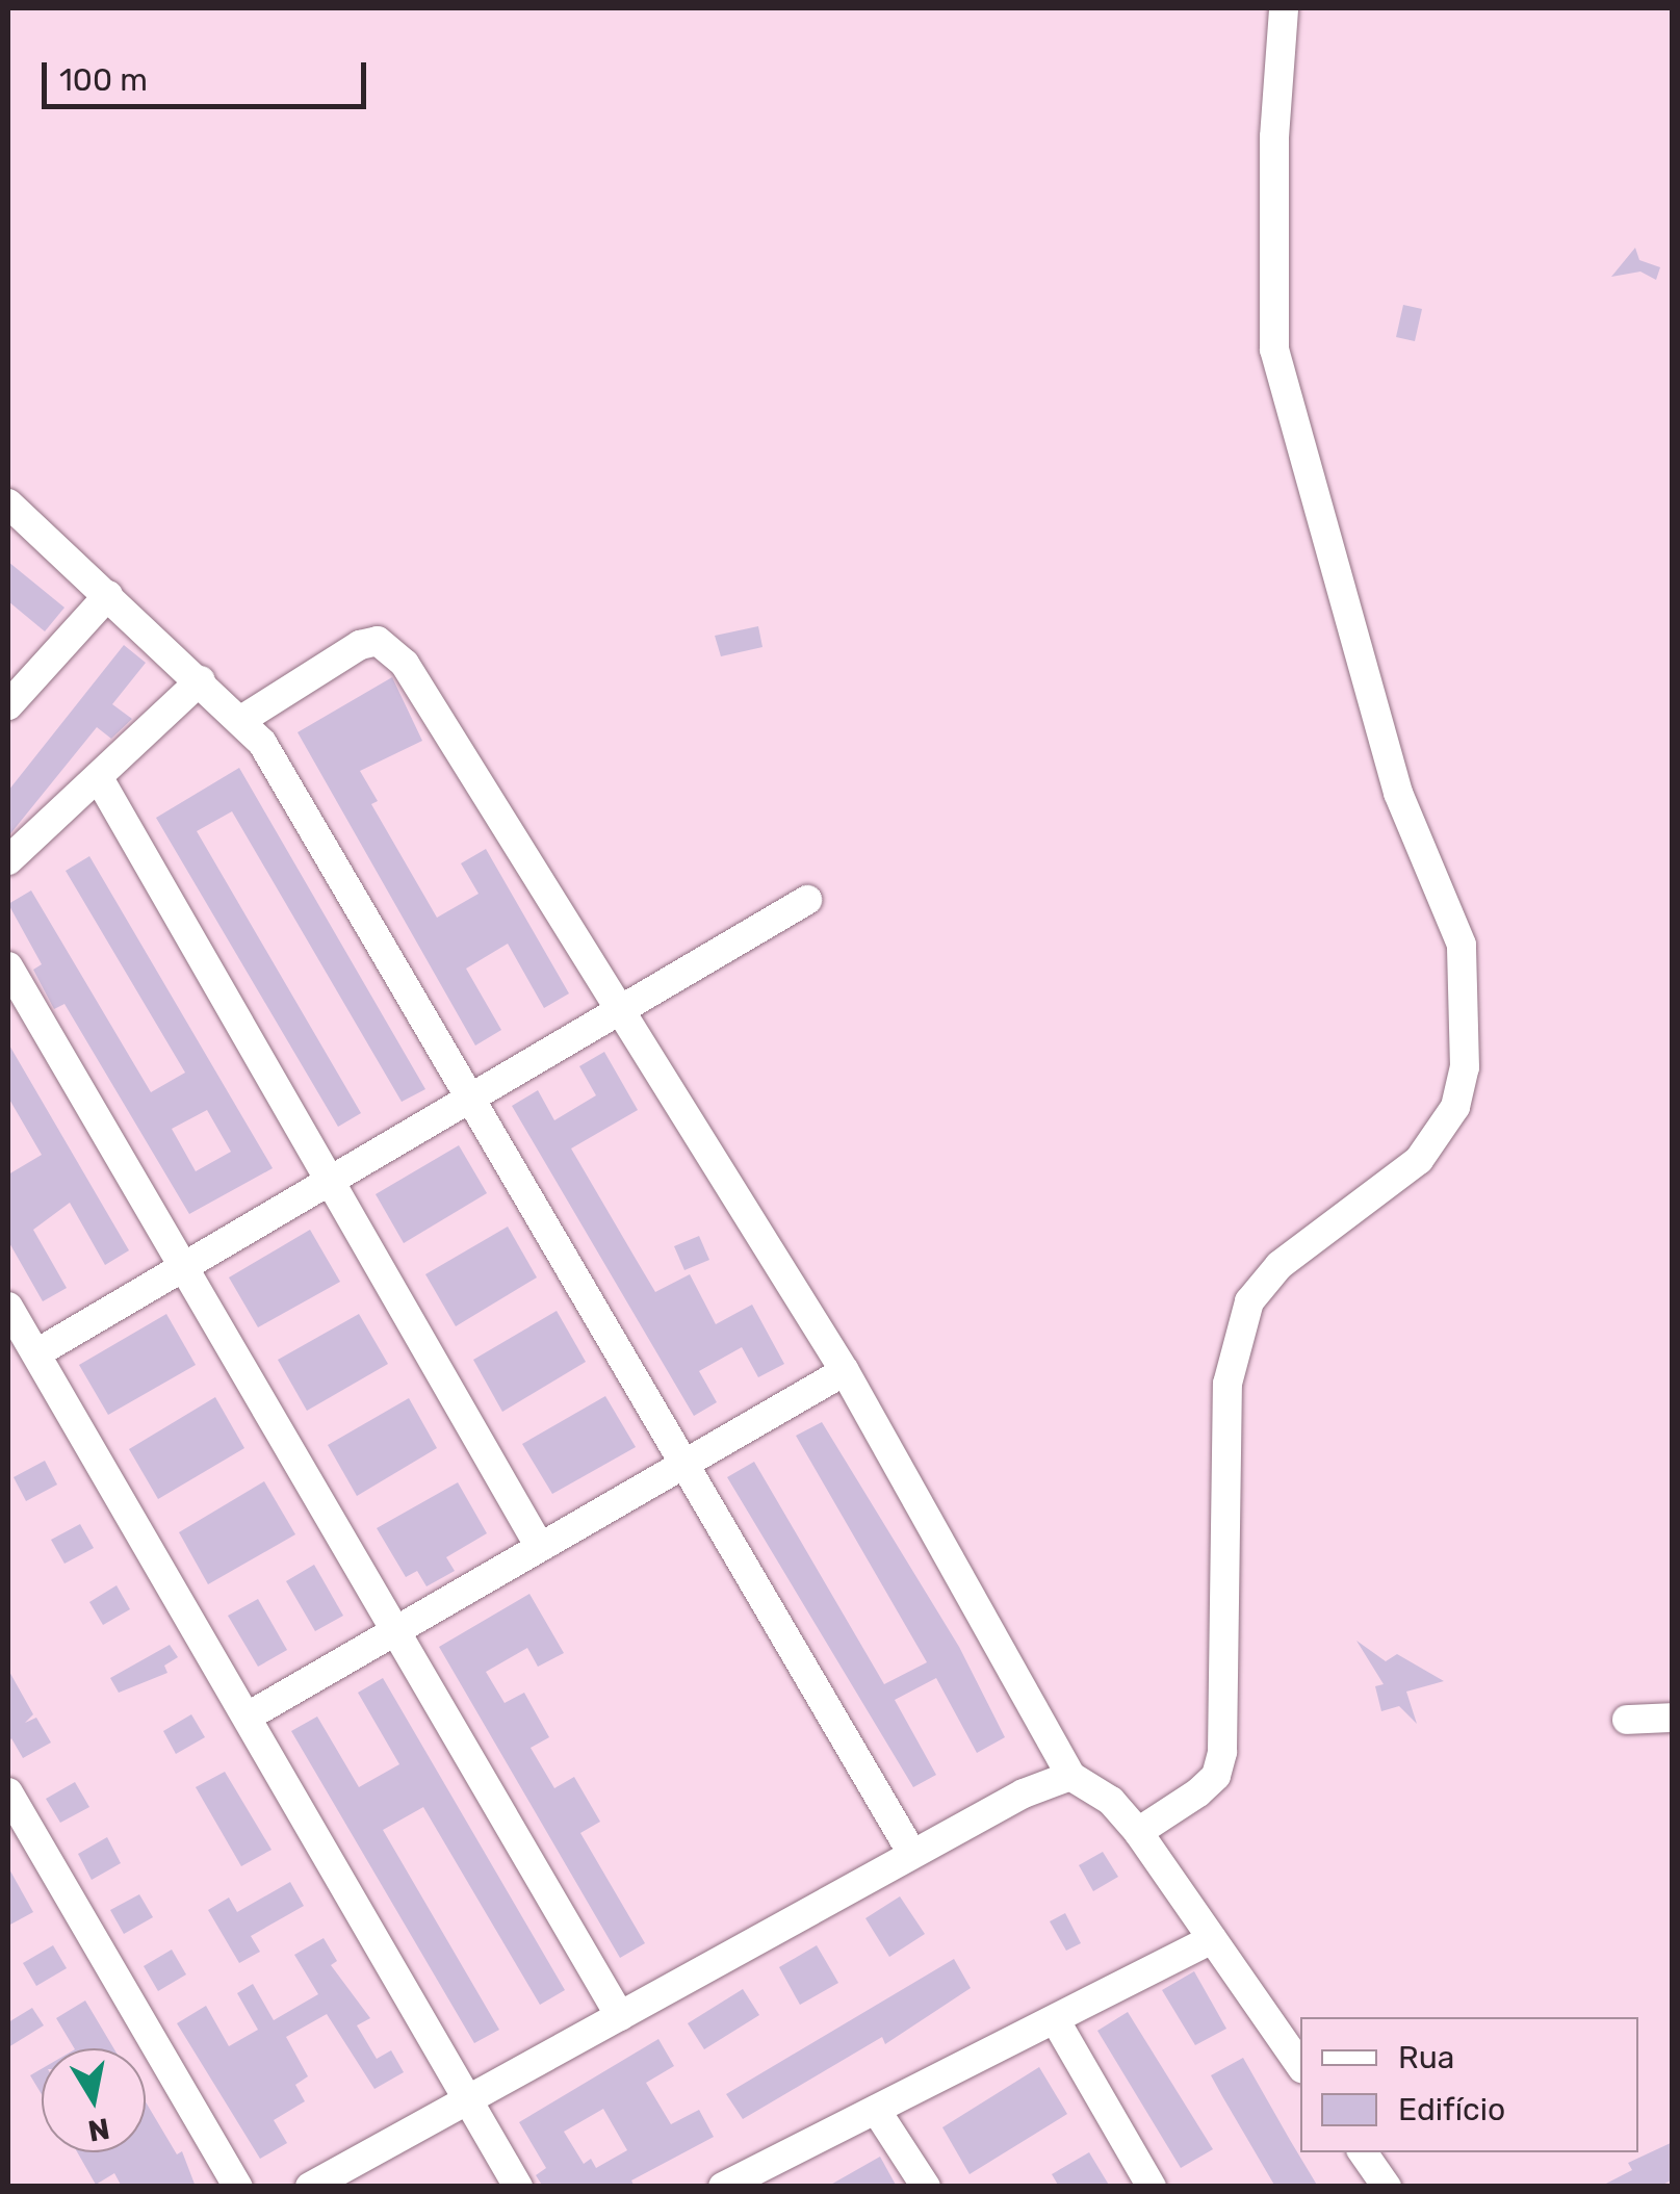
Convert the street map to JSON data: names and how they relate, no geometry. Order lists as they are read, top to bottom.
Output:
{
  "legend": ["Rua", "Edifício"],
  "scale_bar": "100 m",
  "north": "bottom"
}
